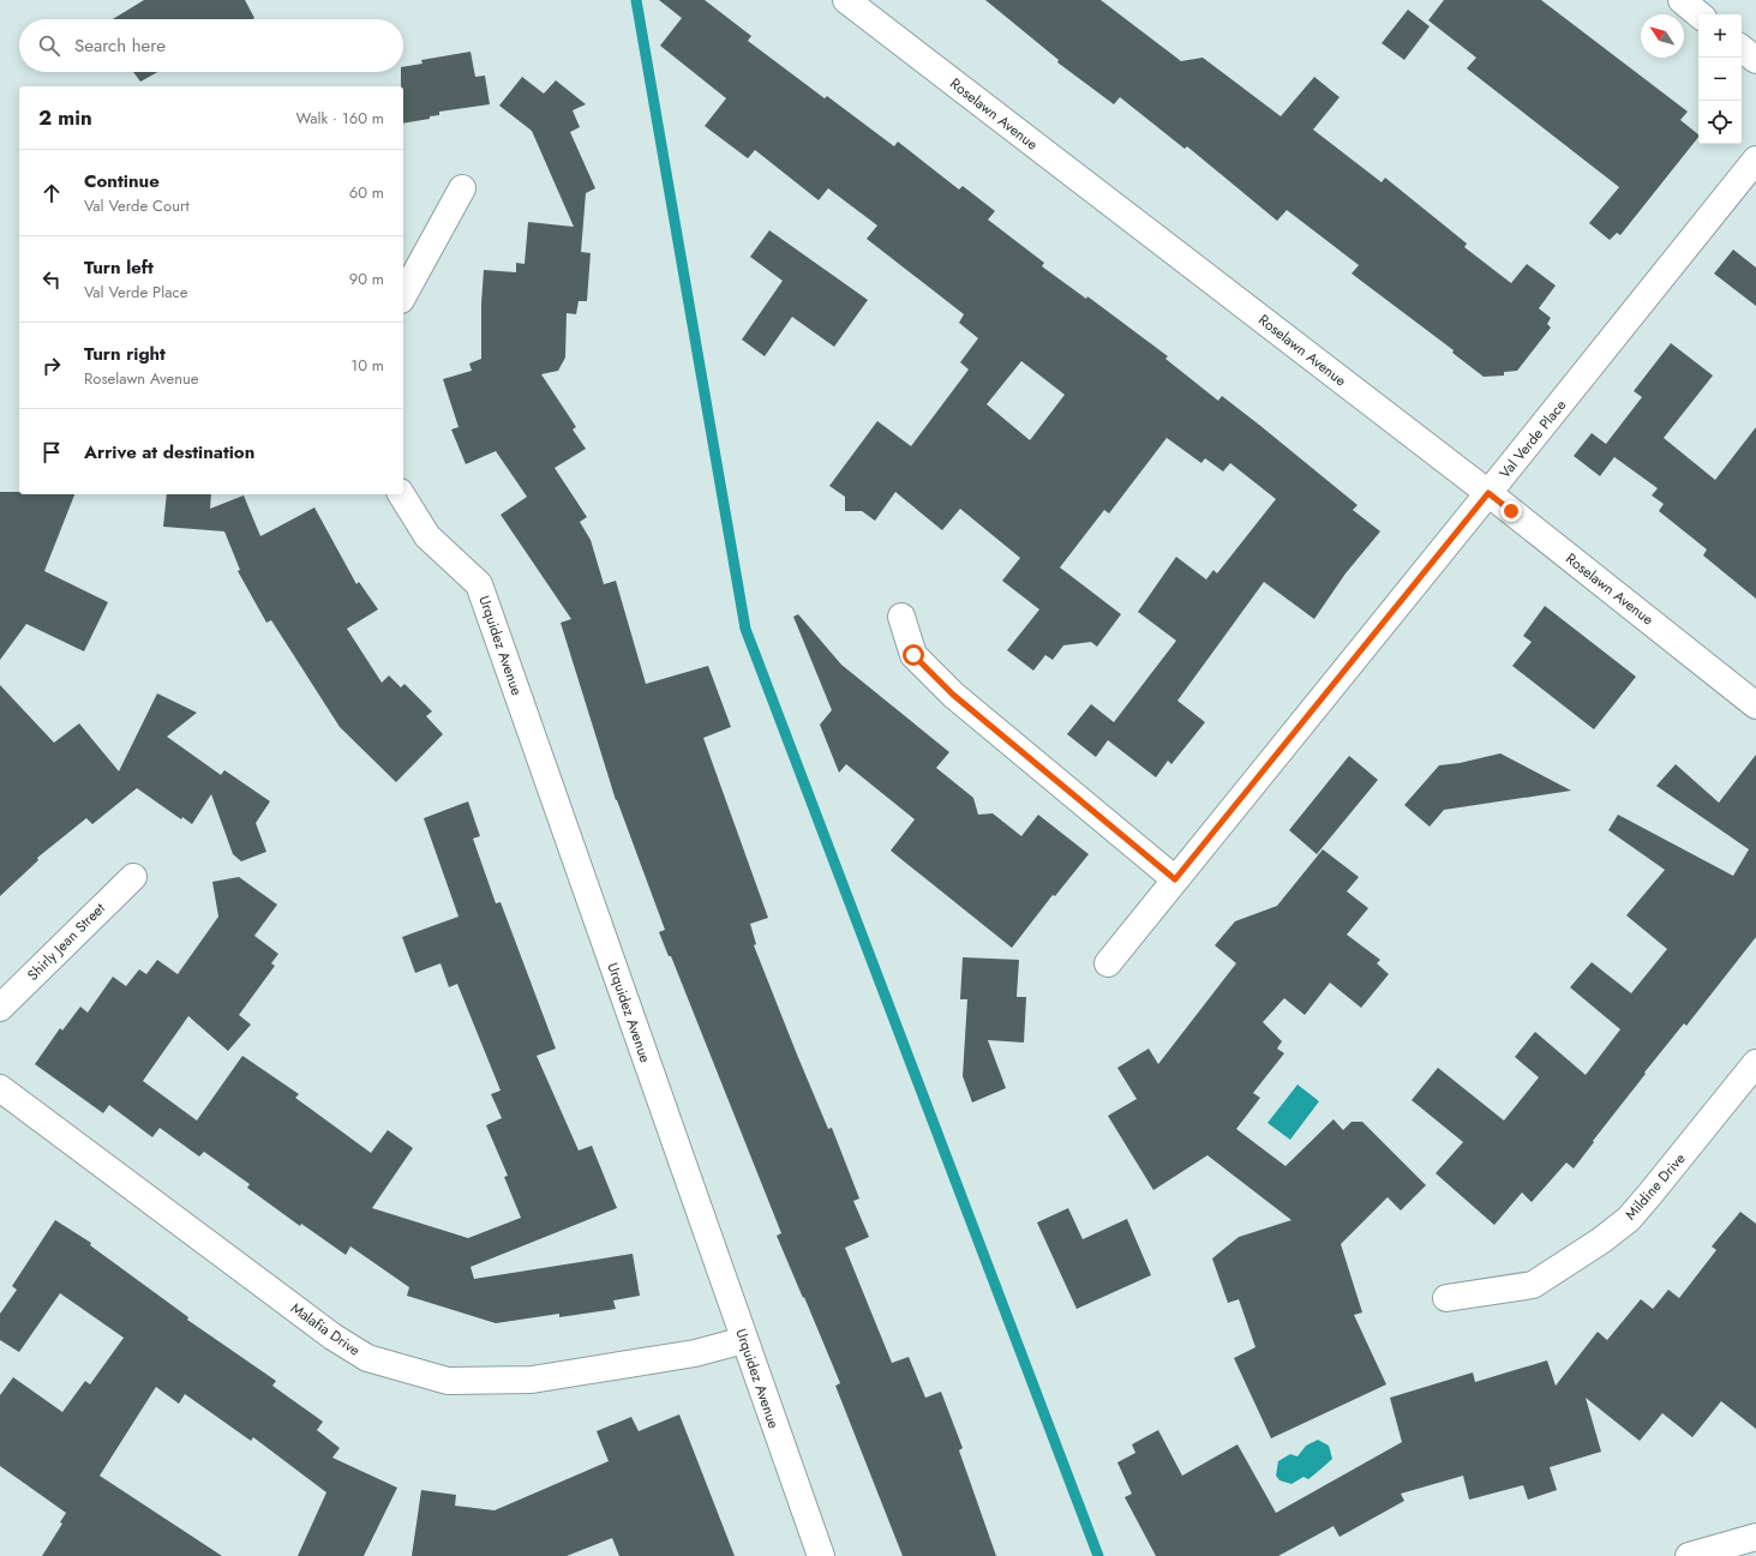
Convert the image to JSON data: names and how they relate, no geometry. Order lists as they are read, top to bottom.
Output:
{
  "streets": {
    "street": [
      "Roselawn Avenue",
      "Val Verde Place",
      "Urquidez Avenue",
      "Shirly Jean Street",
      "Mildine Drive",
      "Malafia Drive"
    ]
  },
  "crossings": [
    ["Roselawn Avenue", "Val Verde Place"],
    ["Urquidez Avenue", "Malafia Drive"]
  ],
  "north": "top left",
  "page": {
    "map_buttons": ["+", "−"],
    "search": "Search here",
    "heading": ["2 min", "Walk · 160 m"],
    "list": [
      ["Continue", "Val Verde Court", "60 m"],
      ["Turn left", "Val Verde Place", "90 m"],
      ["Turn right", "Roselawn Avenue", "10 m"],
      "Arrive at destination"
    ]
  }
}
